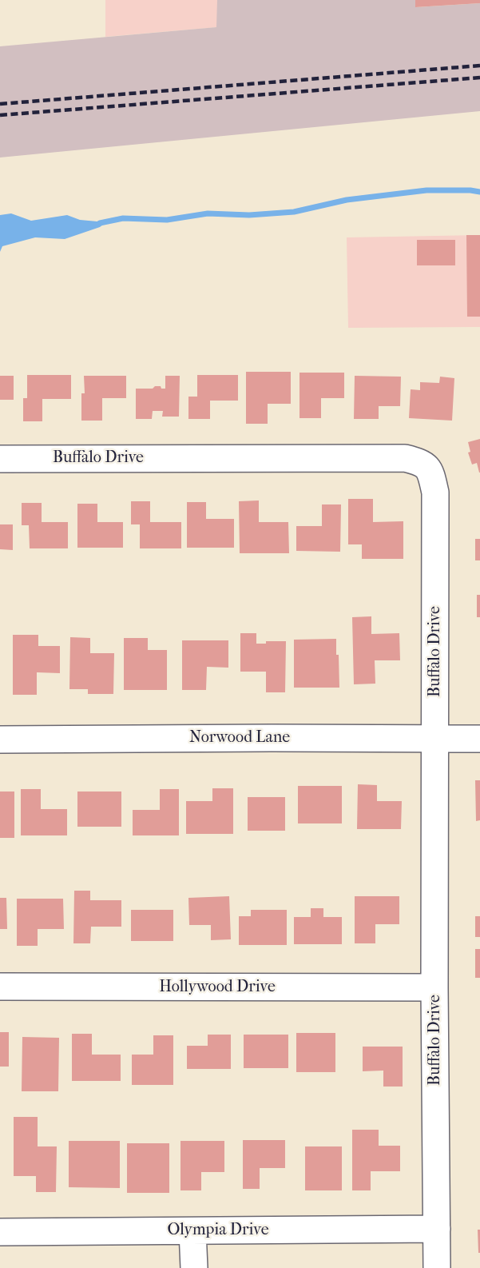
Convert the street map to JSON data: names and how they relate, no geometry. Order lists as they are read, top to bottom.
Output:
{
  "streets": {
    "street": [
      "Buffalo Drive",
      "Norwood Lane",
      "Hollywood Drive",
      "Olympia Drive"
    ]
  },
  "crossings": [
    ["Buffalo Drive", "Norwood Lane"],
    ["Buffalo Drive", "Hollywood Drive"],
    ["Buffalo Drive", "Olympia Drive"]
  ]
}
